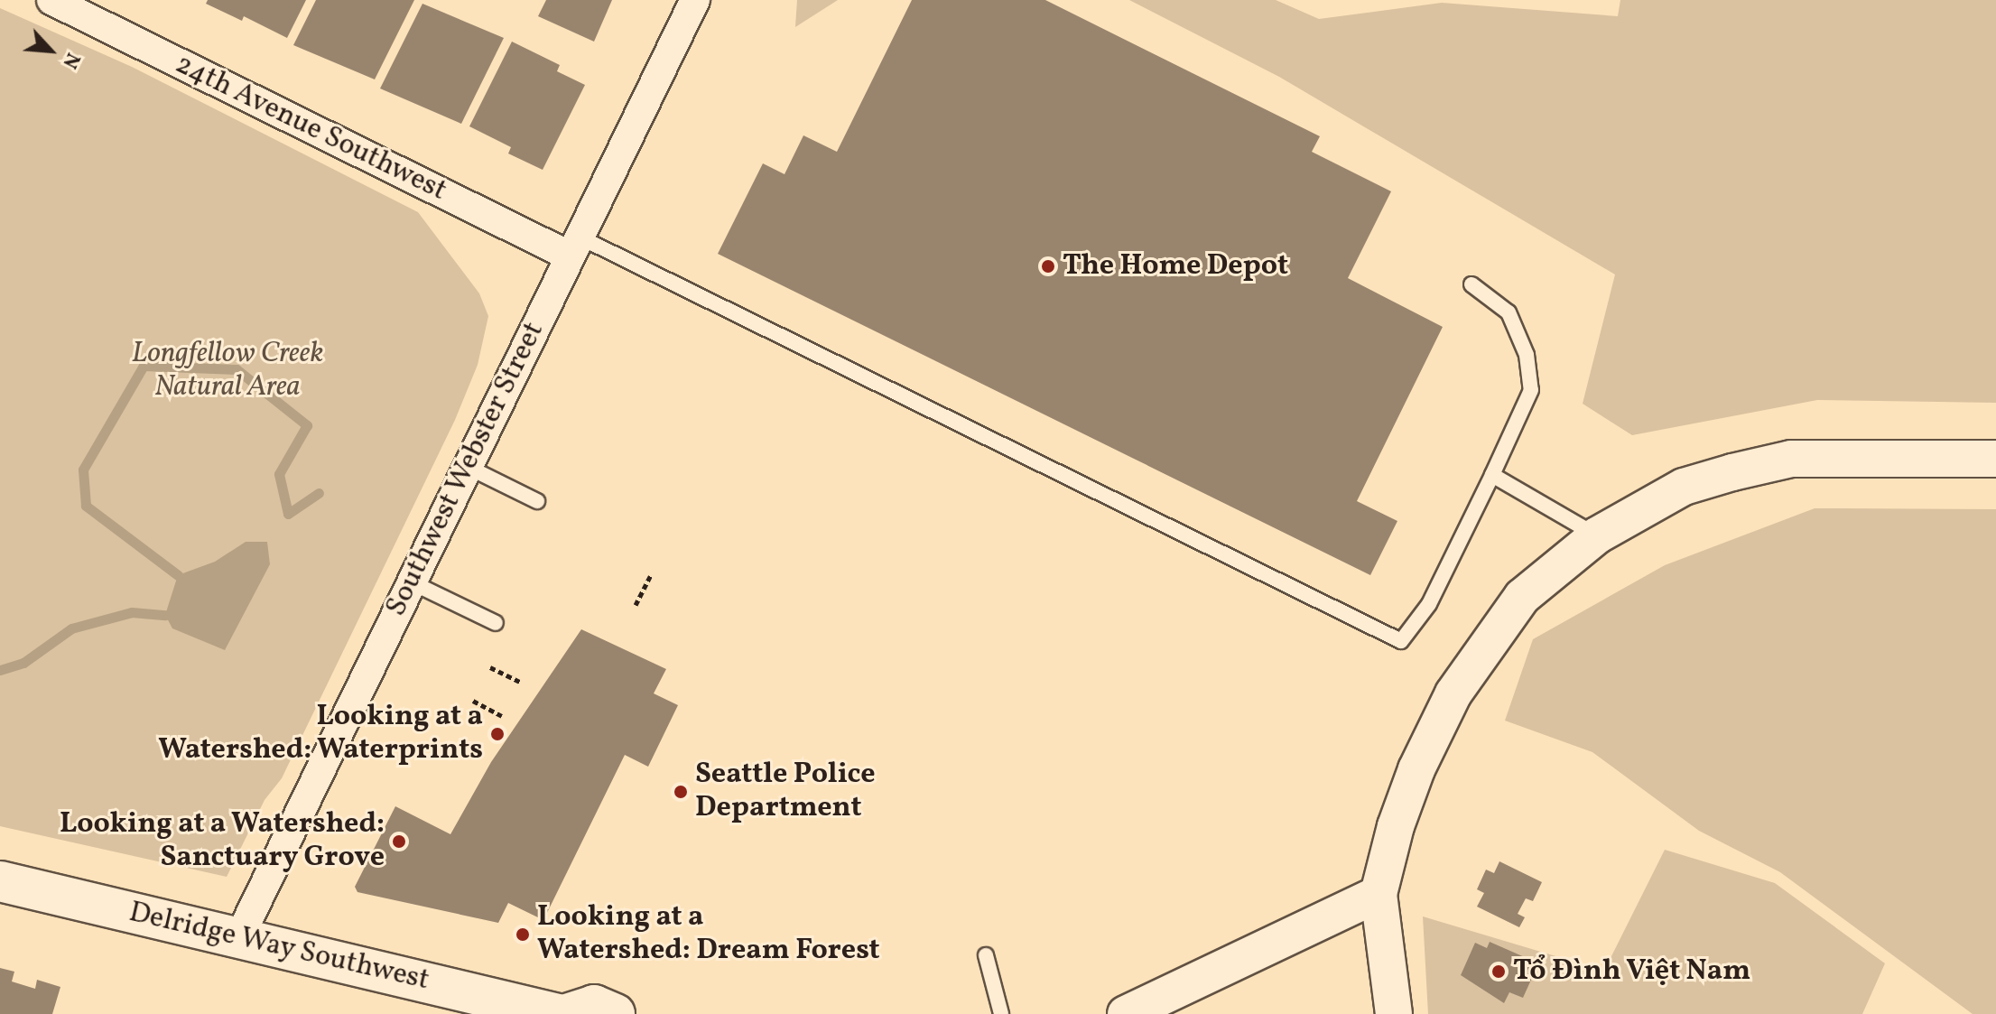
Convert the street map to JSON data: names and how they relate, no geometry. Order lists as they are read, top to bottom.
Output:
{
  "streets": {
    "main road": ["Delridge Way Southwest"],
    "street": ["24th Avenue Southwest", "Southwest Webster Street"]
  },
  "crossings": [
    ["24th Avenue Southwest", "Southwest Webster Street"],
    ["Southwest Webster Street", "Delridge Way Southwest"]
  ],
  "parks": ["Longfellow Creek Natural Area"],
  "places": [
    "The Home Depot",
    "Looking at a Watershed: Waterprints",
    "Seattle Police Department",
    "Looking at a Watershed: Sanctuary Grove",
    "Looking at a Watershed: Dream Forest",
    "Tổ Đình Việt Nam"
  ],
  "north": "bottom right"
}
